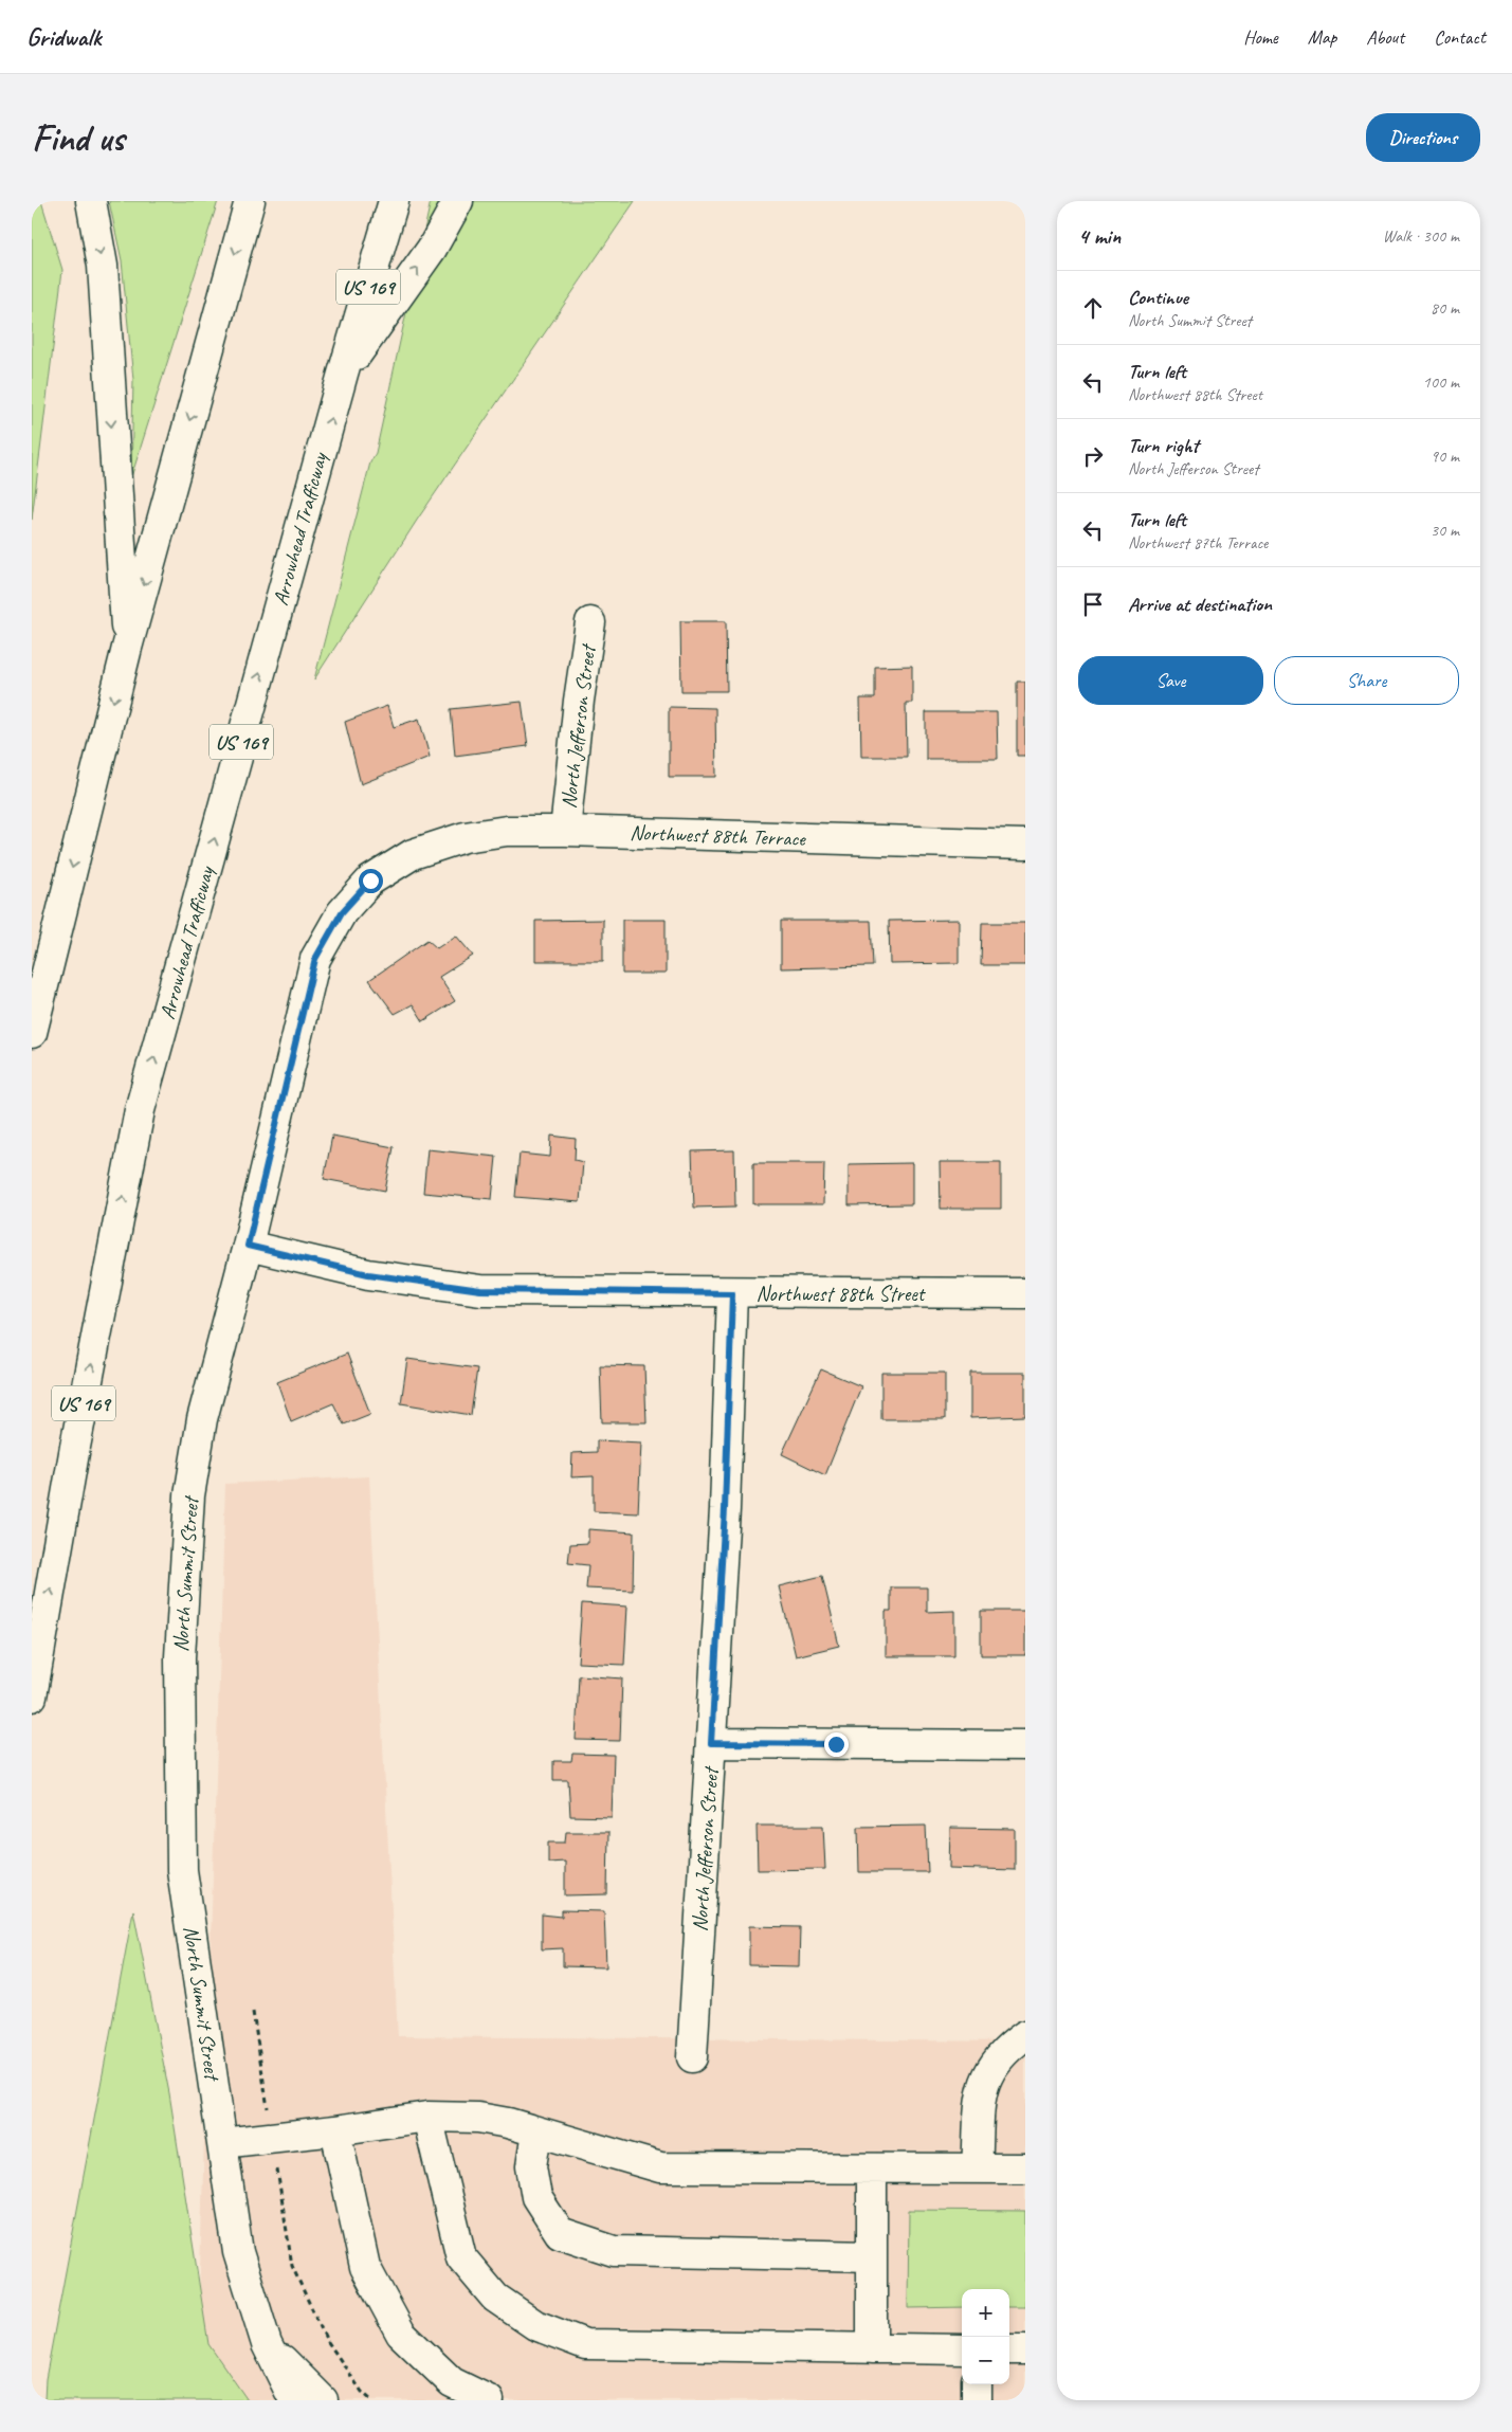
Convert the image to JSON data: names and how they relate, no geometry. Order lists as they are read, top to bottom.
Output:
{
  "streets": {
    "main road": [
      "US 169",
      "Arrowhead Trafficway",
      "North Jefferson Street",
      "Northwest 88th Terrace",
      "Northwest 88th Street",
      "North Summit Street"
    ]
  },
  "crossings": [
    ["North Jefferson Street", "Northwest 88th Terrace"],
    ["North Jefferson Street", "Northwest 88th Street"],
    ["Northwest 88th Terrace", "North Summit Street"],
    ["Northwest 88th Street", "North Summit Street"]
  ],
  "page": {
    "header": "Gridwalk",
    "nav": [
      "Home",
      "Map",
      "About",
      "Contact"
    ],
    "buttons": [
      "Directions",
      ["Save", "Share"]
    ],
    "title": "Find us",
    "heading": ["4 min", "Walk · 300 m"],
    "list": [
      ["Continue", "North Summit Street", "80 m"],
      ["Turn left", "Northwest 88th Street", "100 m"],
      ["Turn right", "North Jefferson Street", "90 m"],
      ["Turn left", "Northwest 87th Terrace", "30 m"],
      "Arrive at destination"
    ],
    "map_buttons": ["+", "−"]
  }
}
